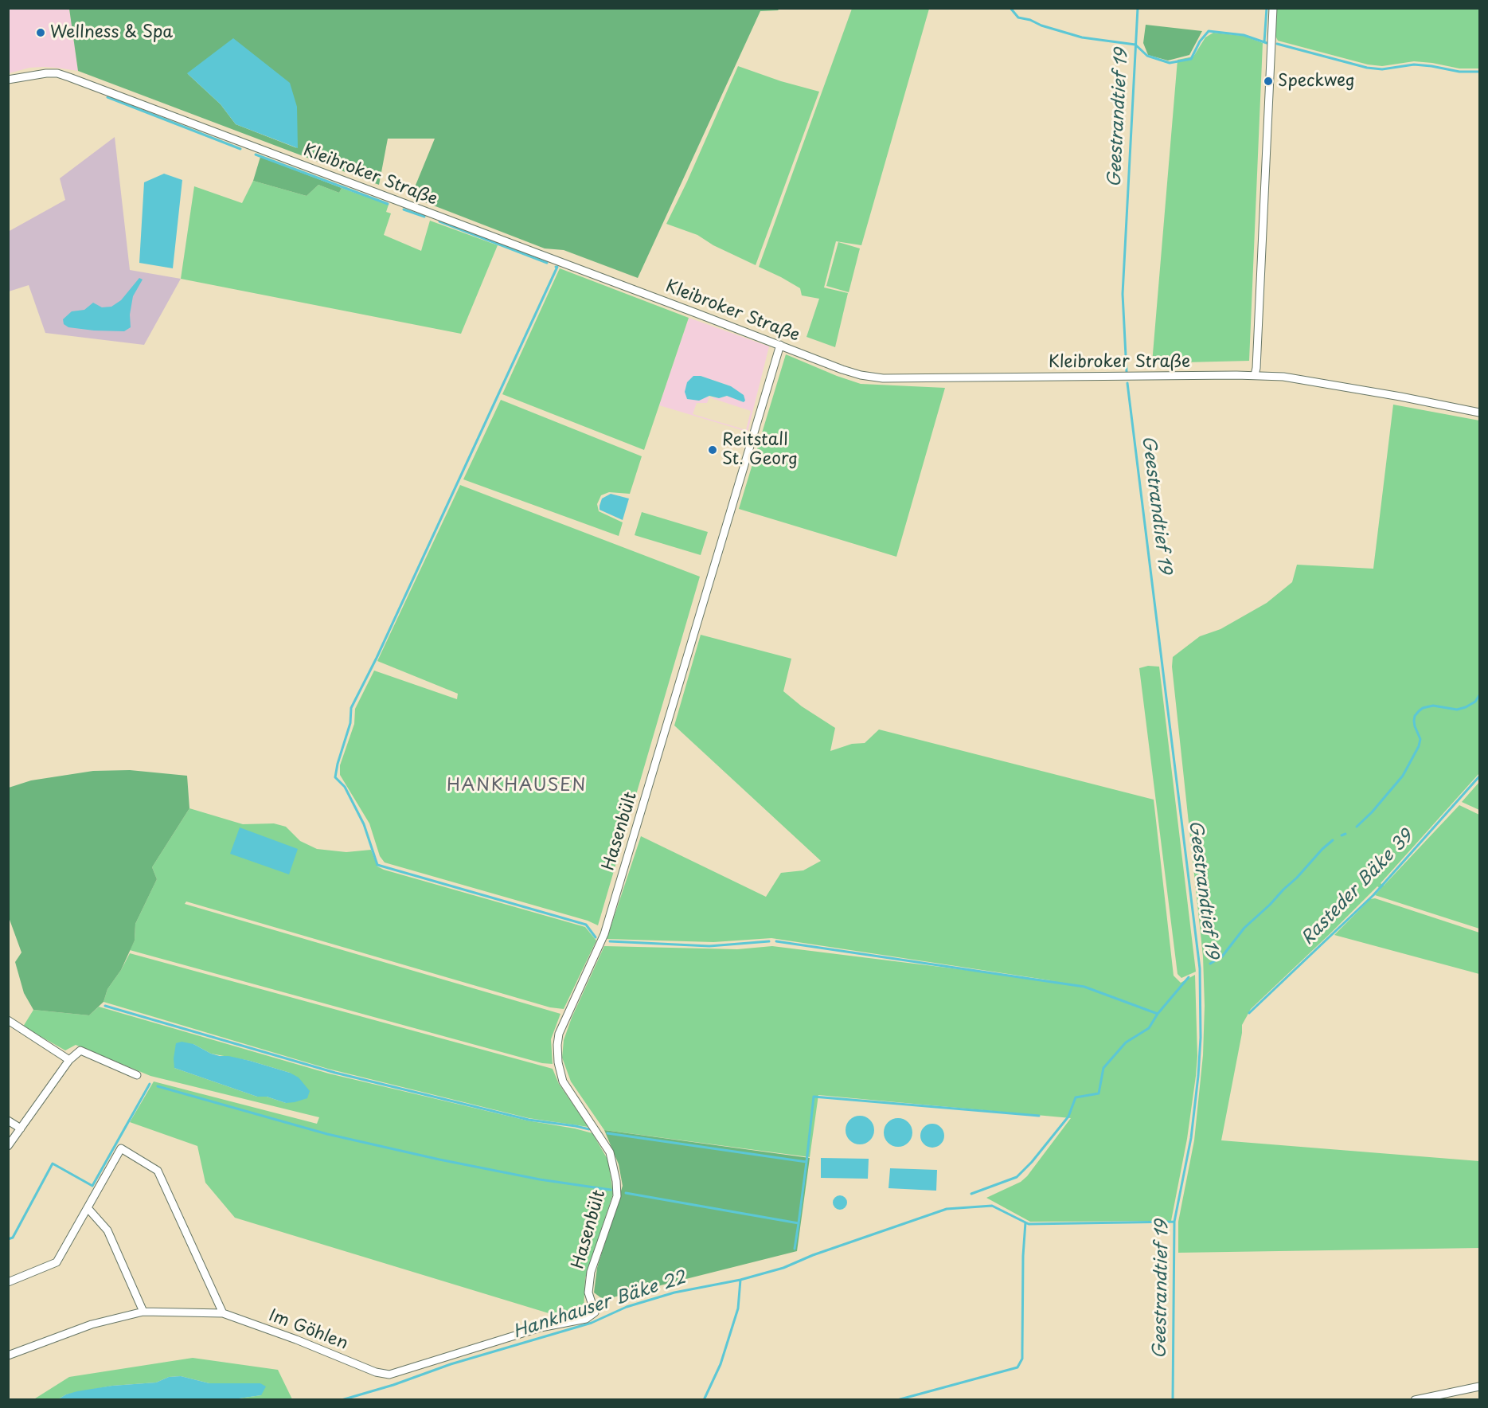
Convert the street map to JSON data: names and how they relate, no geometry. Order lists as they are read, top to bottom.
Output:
{
  "streets": {
    "street": ["Kleibroker Straße", "Hasenbült", "Im Göhlen"]
  },
  "crossings": [
    ["Kleibroker Straße", "Hasenbült"],
    ["Hasenbült", "Im Göhlen"]
  ],
  "districts": ["HANKHAUSEN"],
  "water": ["Geestrandtief 19", "Rasteder Bäke 39", "Hankhauser Bäke 22"],
  "places": ["Wellness & Spa", "Speckweg", "Reitstall St. Georg"]
}
